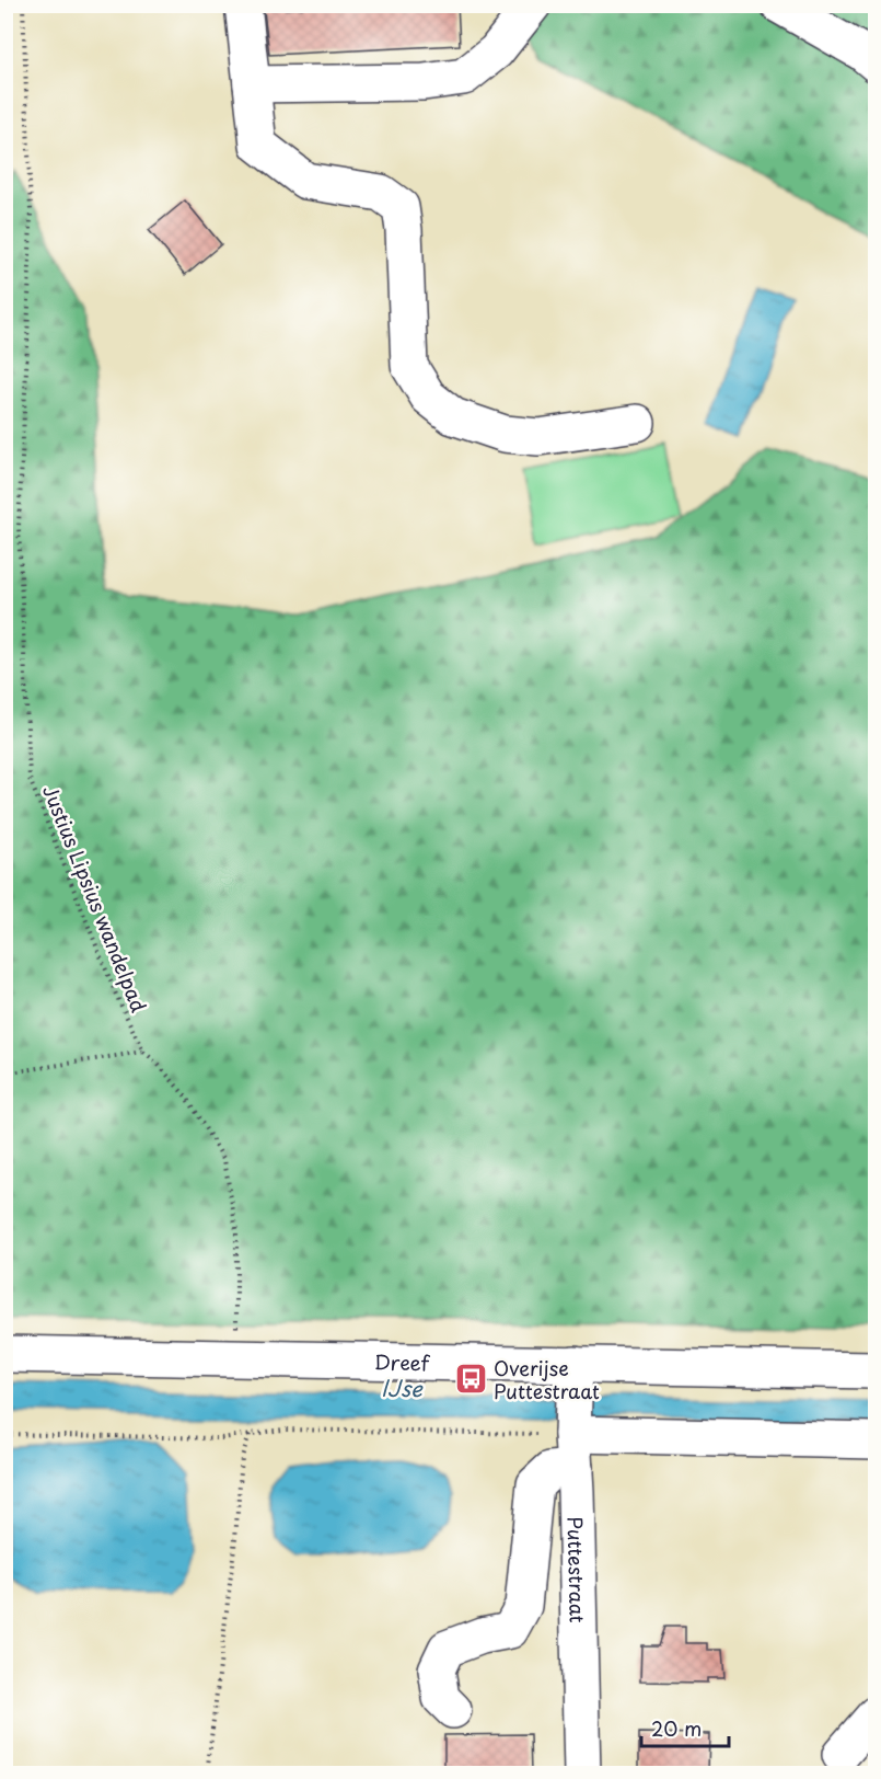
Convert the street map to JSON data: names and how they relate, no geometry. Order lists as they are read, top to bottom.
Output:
{
  "streets": {
    "main road": ["Dreef", "Puttestraat"],
    "path": ["Justius Lipsius wandelpad"]
  },
  "crossings": [
    ["Dreef", "Puttestraat"]
  ],
  "water": ["IJse"],
  "places": {
    "bus stop": ["Overijse Puttestraat"]
  },
  "scale_bar": "20 m"
}
